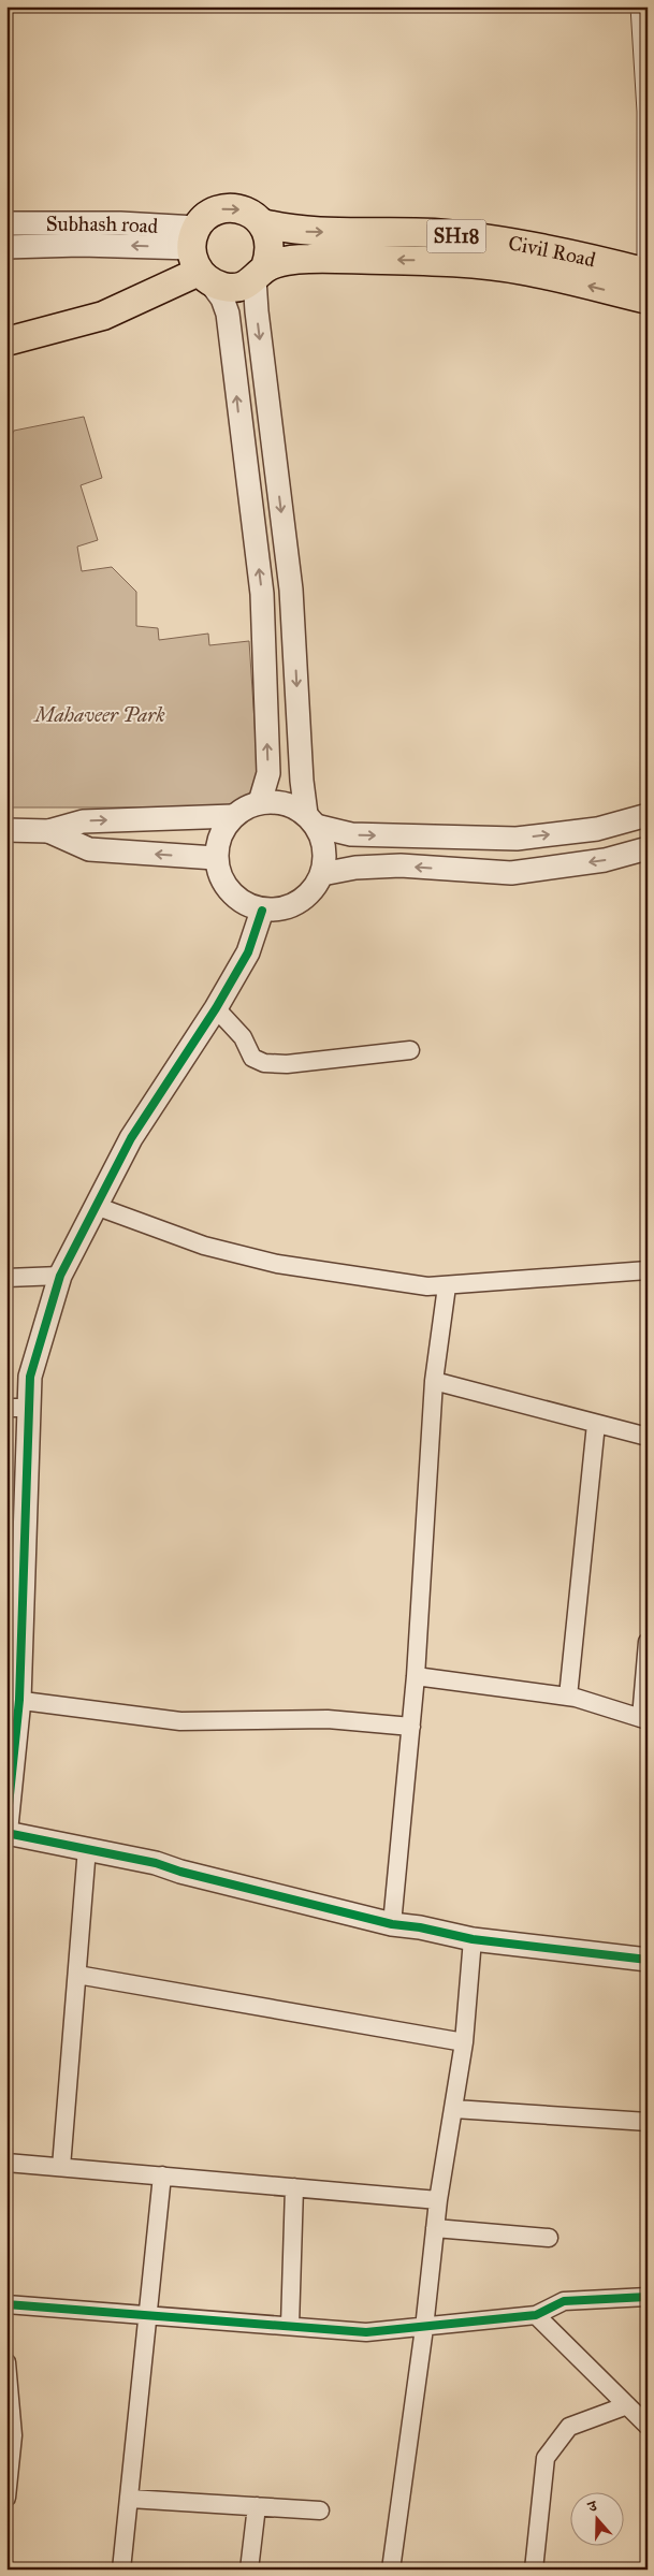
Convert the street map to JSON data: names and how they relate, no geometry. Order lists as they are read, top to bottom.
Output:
{
  "streets": {
    "main road": ["SH18", "Civil Road"],
    "street": ["Subhash road"]
  },
  "crossings": [
    ["Subhash road", "SH18"],
    ["Subhash road", "Civil Road"],
    ["SH18", "Civil Road"]
  ],
  "parks": ["Mahaveer Park"],
  "north": "top"
}
